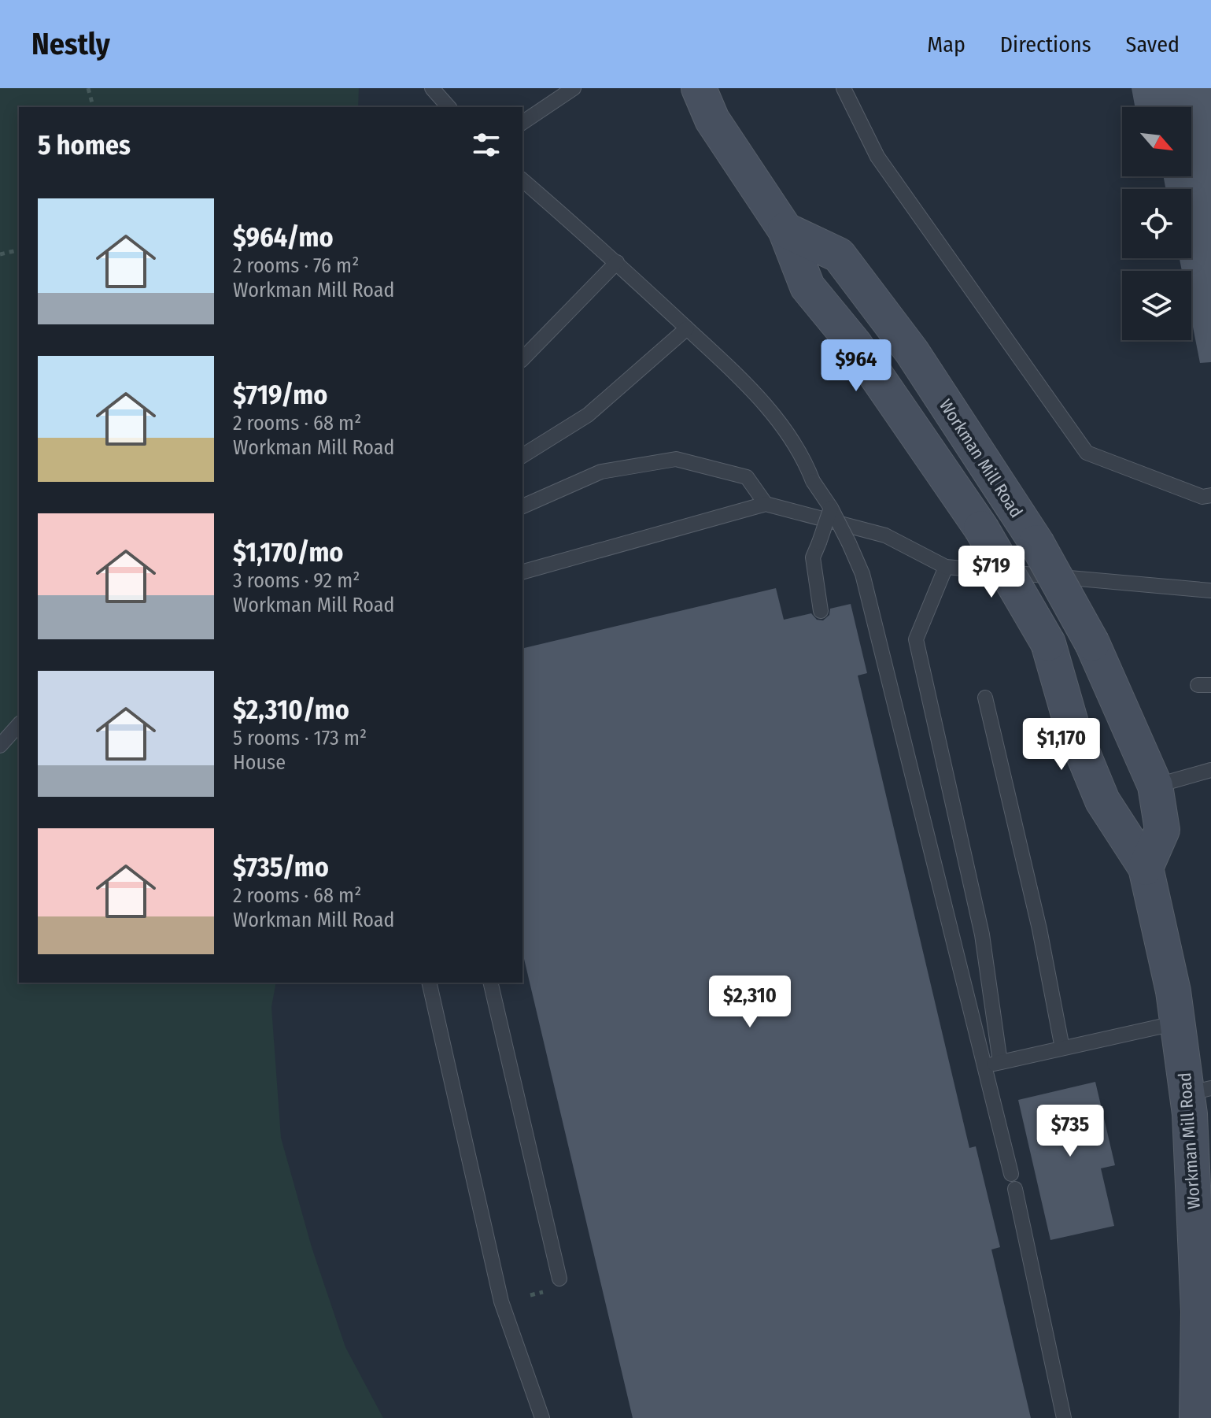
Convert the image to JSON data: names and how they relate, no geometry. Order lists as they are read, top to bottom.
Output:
{
  "streets": {
    "street": ["Workman Mill Road"]
  },
  "north": "bottom right",
  "page": {
    "header": "Nestly",
    "nav": ["Map", "Directions", "Saved"],
    "heading": "5 homes",
    "list": [
      {
        "name": "$964/mo",
        "note": "2 rooms · 76 m² · Workman Mill Road"
      },
      {
        "name": "$719/mo",
        "note": "2 rooms · 68 m² · Workman Mill Road"
      },
      {
        "name": "$1,170/mo",
        "note": "3 rooms · 92 m² · Workman Mill Road"
      },
      {
        "name": "$2,310/mo",
        "note": "5 rooms · 173 m² · House"
      },
      {
        "name": "$735/mo",
        "note": "2 rooms · 68 m² · Workman Mill Road"
      }
    ],
    "price": [
      "$964",
      "$719",
      "$1,170",
      "$2,310",
      "$735"
    ]
  }
}
